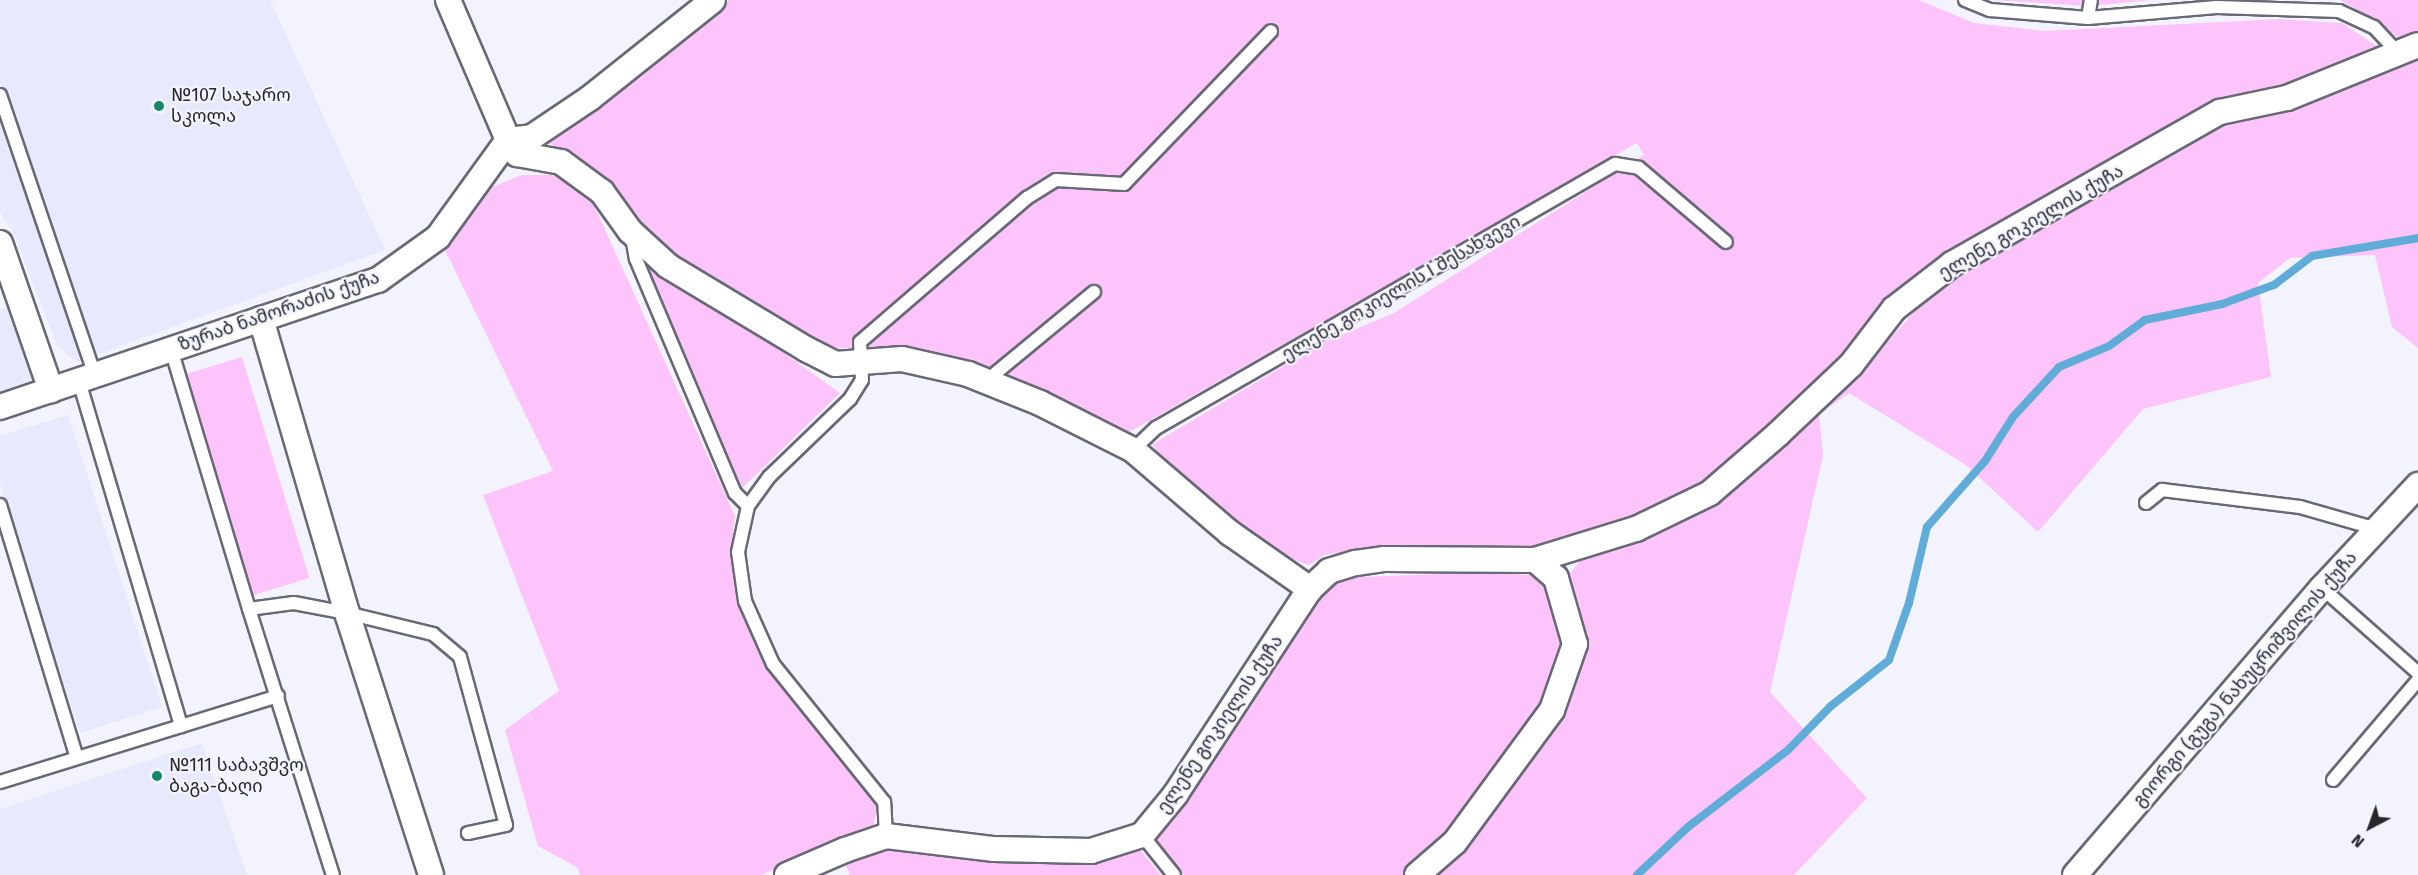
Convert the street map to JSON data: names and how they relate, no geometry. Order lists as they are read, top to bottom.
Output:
{
  "streets": {
    "street": ["ელენე გოკიელის ქუჩა", "ზურაბ ნამორაძის ქუჩა", "გიორგი (გუგა) ნახუცრიშვილის ქუჩა"],
    "lane": ["ელენე გოკიელის I შესახვევი"]
  },
  "places": ["№107 საჯარო სკოლა", "№111 საბავშვო ბაგა-ბაღი"],
  "north": "bottom left"
}
